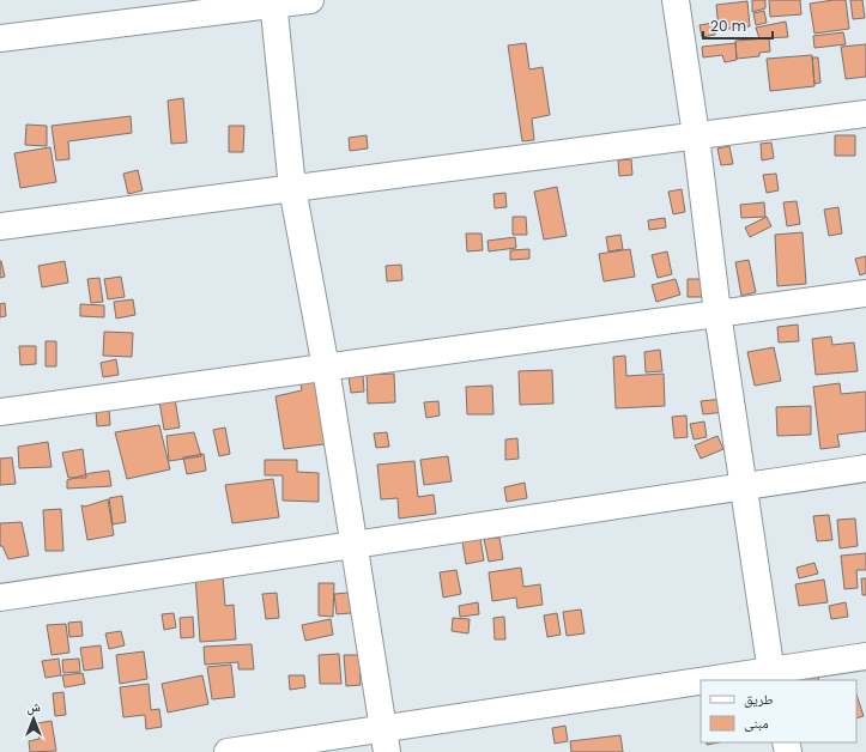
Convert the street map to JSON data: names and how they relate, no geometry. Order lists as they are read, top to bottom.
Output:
{
  "legend": ["طريق", "مبنى"],
  "scale_bar": "20 m",
  "north": "top"
}
